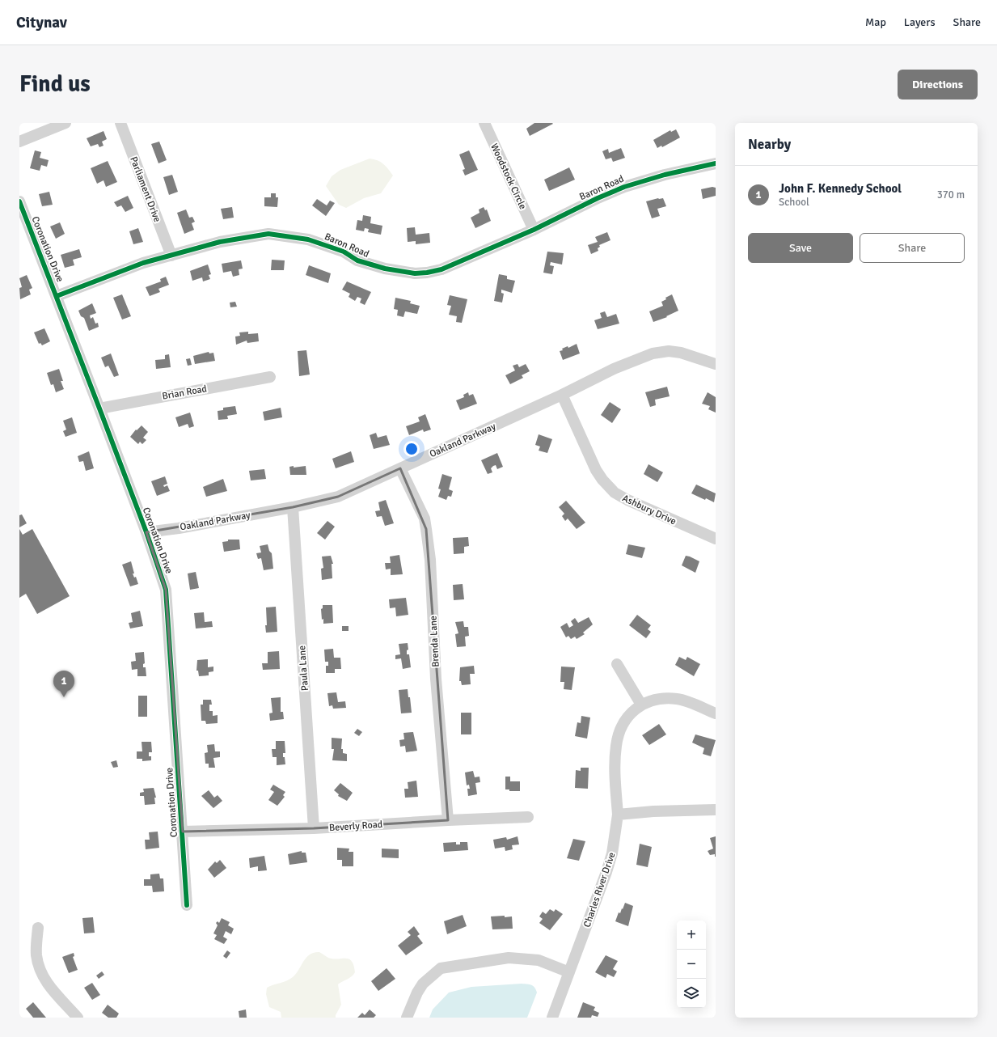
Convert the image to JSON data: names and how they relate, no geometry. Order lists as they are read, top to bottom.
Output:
{
  "streets": {
    "street": [
      "Woodstock Circle",
      "Baron Road",
      "Parliament Drive",
      "Coronation Drive",
      "Brian Road",
      "Oakland Parkway",
      "Ashbury Drive",
      "Brenda Lane",
      "Paula Lane",
      "Beverly Road",
      "Charles River Drive"
    ]
  },
  "crossings": [
    ["Woodstock Circle", "Baron Road"],
    ["Baron Road", "Parliament Drive"],
    ["Baron Road", "Coronation Drive"],
    ["Coronation Drive", "Brian Road"],
    ["Coronation Drive", "Oakland Parkway"],
    ["Coronation Drive", "Beverly Road"],
    ["Oakland Parkway", "Ashbury Drive"],
    ["Oakland Parkway", "Brenda Lane"],
    ["Oakland Parkway", "Paula Lane"],
    ["Brenda Lane", "Beverly Road"],
    ["Paula Lane", "Beverly Road"]
  ],
  "page": {
    "header": "Citynav",
    "nav": ["Map", "Layers", "Share"],
    "buttons": [
      "Directions",
      ["Save", "Share"]
    ],
    "title": "Find us",
    "heading": "Nearby",
    "list": [
      {
        "mark": "1",
        "name": "John F. Kennedy School",
        "note": "School",
        "value": "370 m"
      }
    ],
    "pins": "1",
    "map_buttons": ["+", "−"]
  }
}
